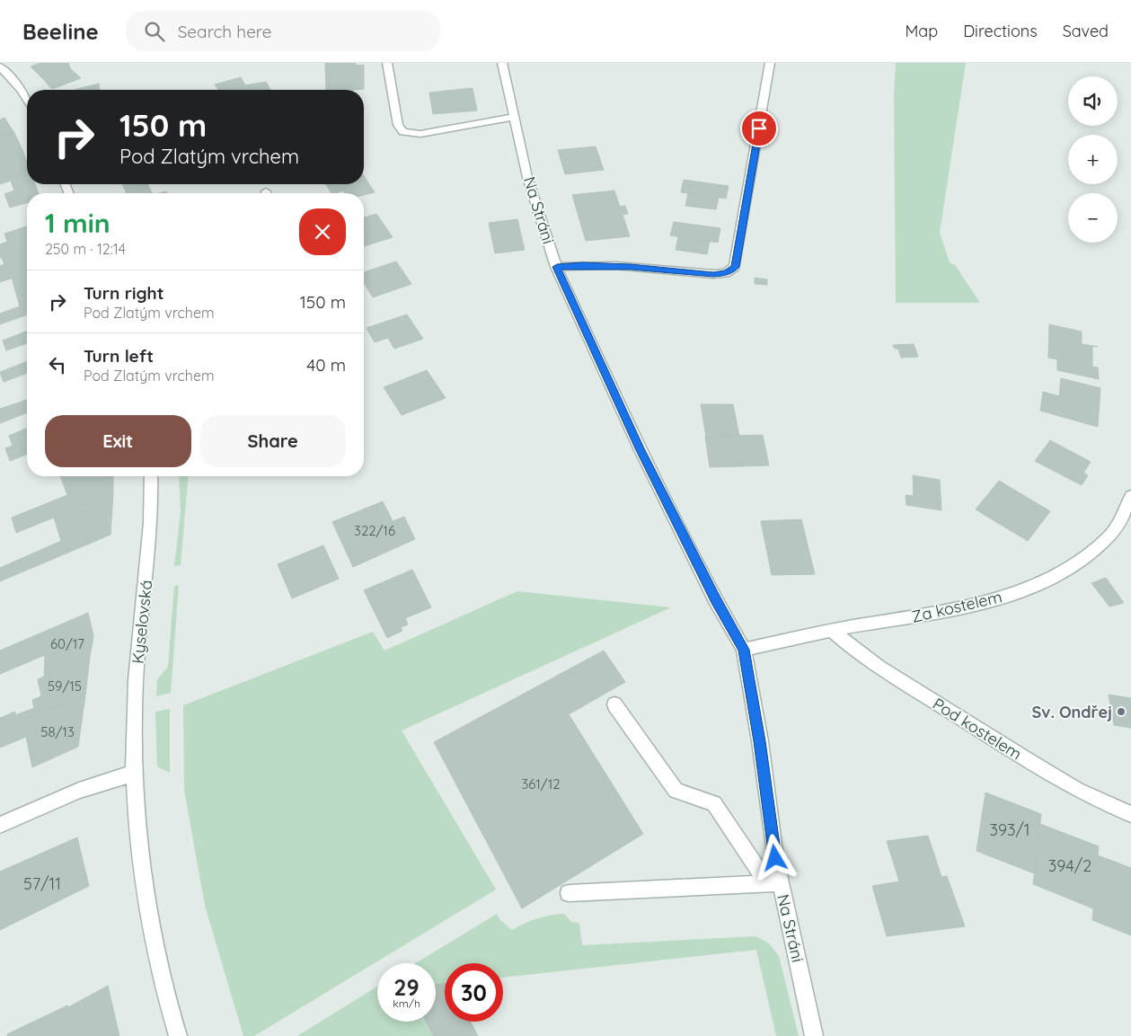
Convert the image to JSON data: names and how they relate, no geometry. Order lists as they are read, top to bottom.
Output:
{
  "streets": {
    "street": [
      "Na Stráni",
      "Za kostelem",
      "Kyselovská",
      "Pod kostelem"
    ]
  },
  "crossings": [
    ["Na Stráni", "Za kostelem"],
    ["Za kostelem", "Pod kostelem"]
  ],
  "places": ["Sv. Ondřej"],
  "house_numbers": [
    "322/16",
    "60/17",
    "59/15",
    "58/13",
    "361/12",
    "393/1",
    "394/2",
    "57/11"
  ],
  "page": {
    "header": "Beeline",
    "search": "Search here",
    "nav": ["Map", "Directions", "Saved"],
    "map_buttons": ["+", "−"],
    "turn": ["150 m", "Pod Zlatým vrchem"],
    "heading": ["1 min", "250 m · 12:14"],
    "list": [
      {
        "name": "Turn right",
        "note": "Pod Zlatým vrchem",
        "value": "150 m"
      },
      {
        "name": "Turn left",
        "note": "Pod Zlatým vrchem",
        "value": "40 m"
      }
    ],
    "buttons": ["Exit", "Share"],
    "speed": "29 km/h",
    "limit": "30"
  }
}
